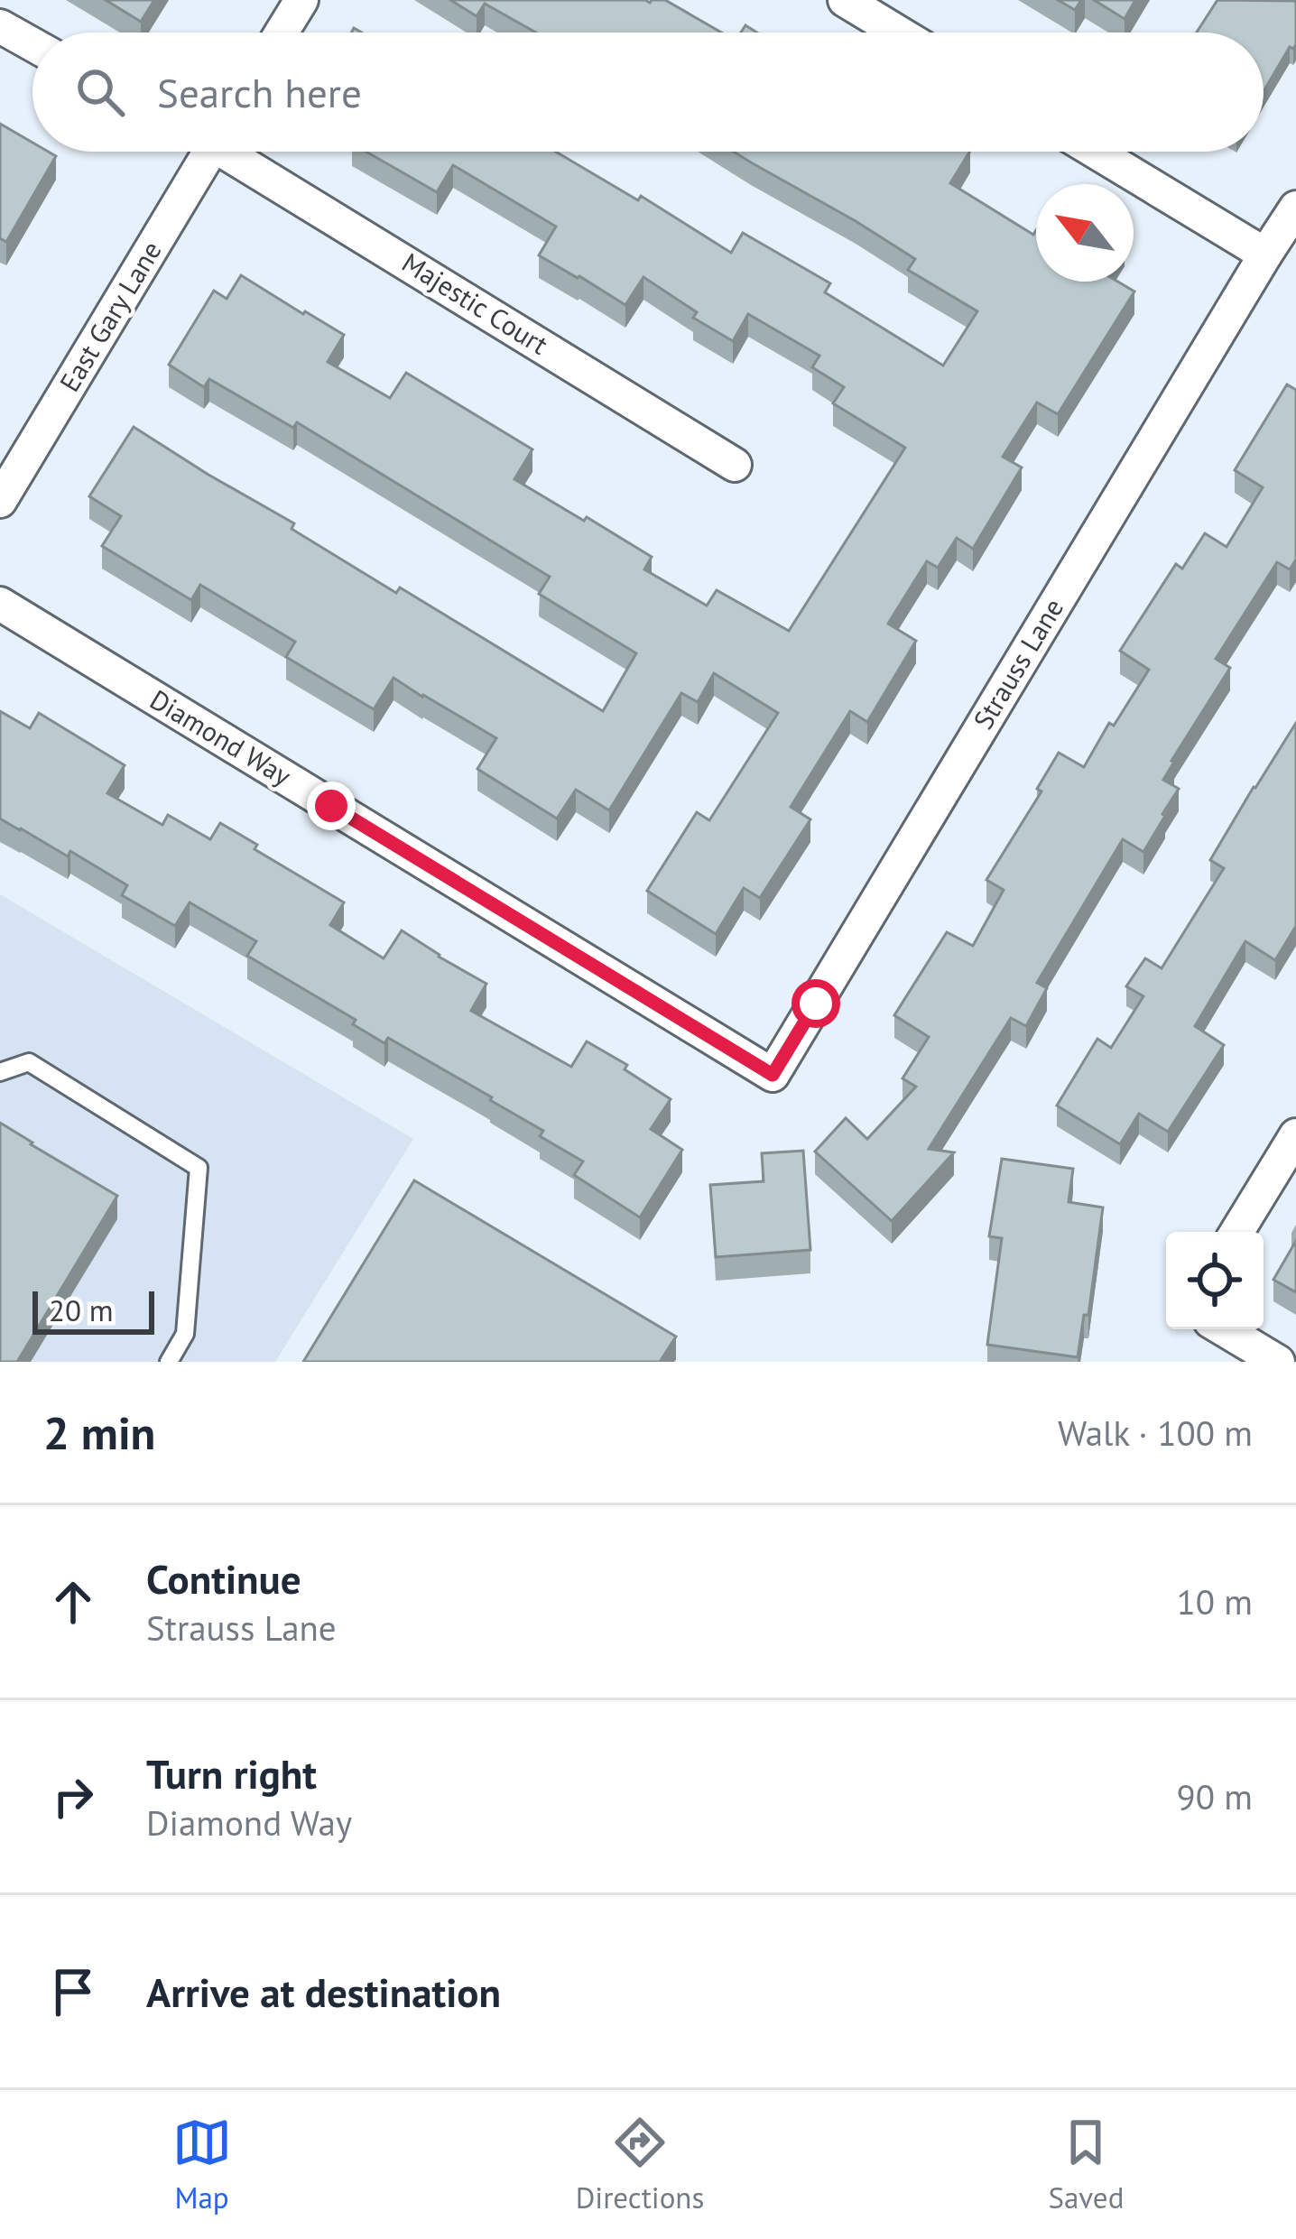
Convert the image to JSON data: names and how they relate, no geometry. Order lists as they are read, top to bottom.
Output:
{
  "streets": {
    "street": [
      "Majestic Court",
      "East Gary Lane",
      "Strauss Lane",
      "Diamond Way"
    ]
  },
  "crossings": [
    ["Strauss Lane", "Diamond Way"]
  ],
  "scale_bar": "20 m",
  "north": "top left",
  "page": {
    "search": "Search here",
    "scale": "20 m",
    "heading": ["2 min", "Walk · 100 m"],
    "list": [
      ["Continue", "Strauss Lane", "10 m"],
      ["Turn right", "Diamond Way", "90 m"],
      "Arrive at destination"
    ],
    "nav": ["Map", "Directions", "Saved"]
  }
}
